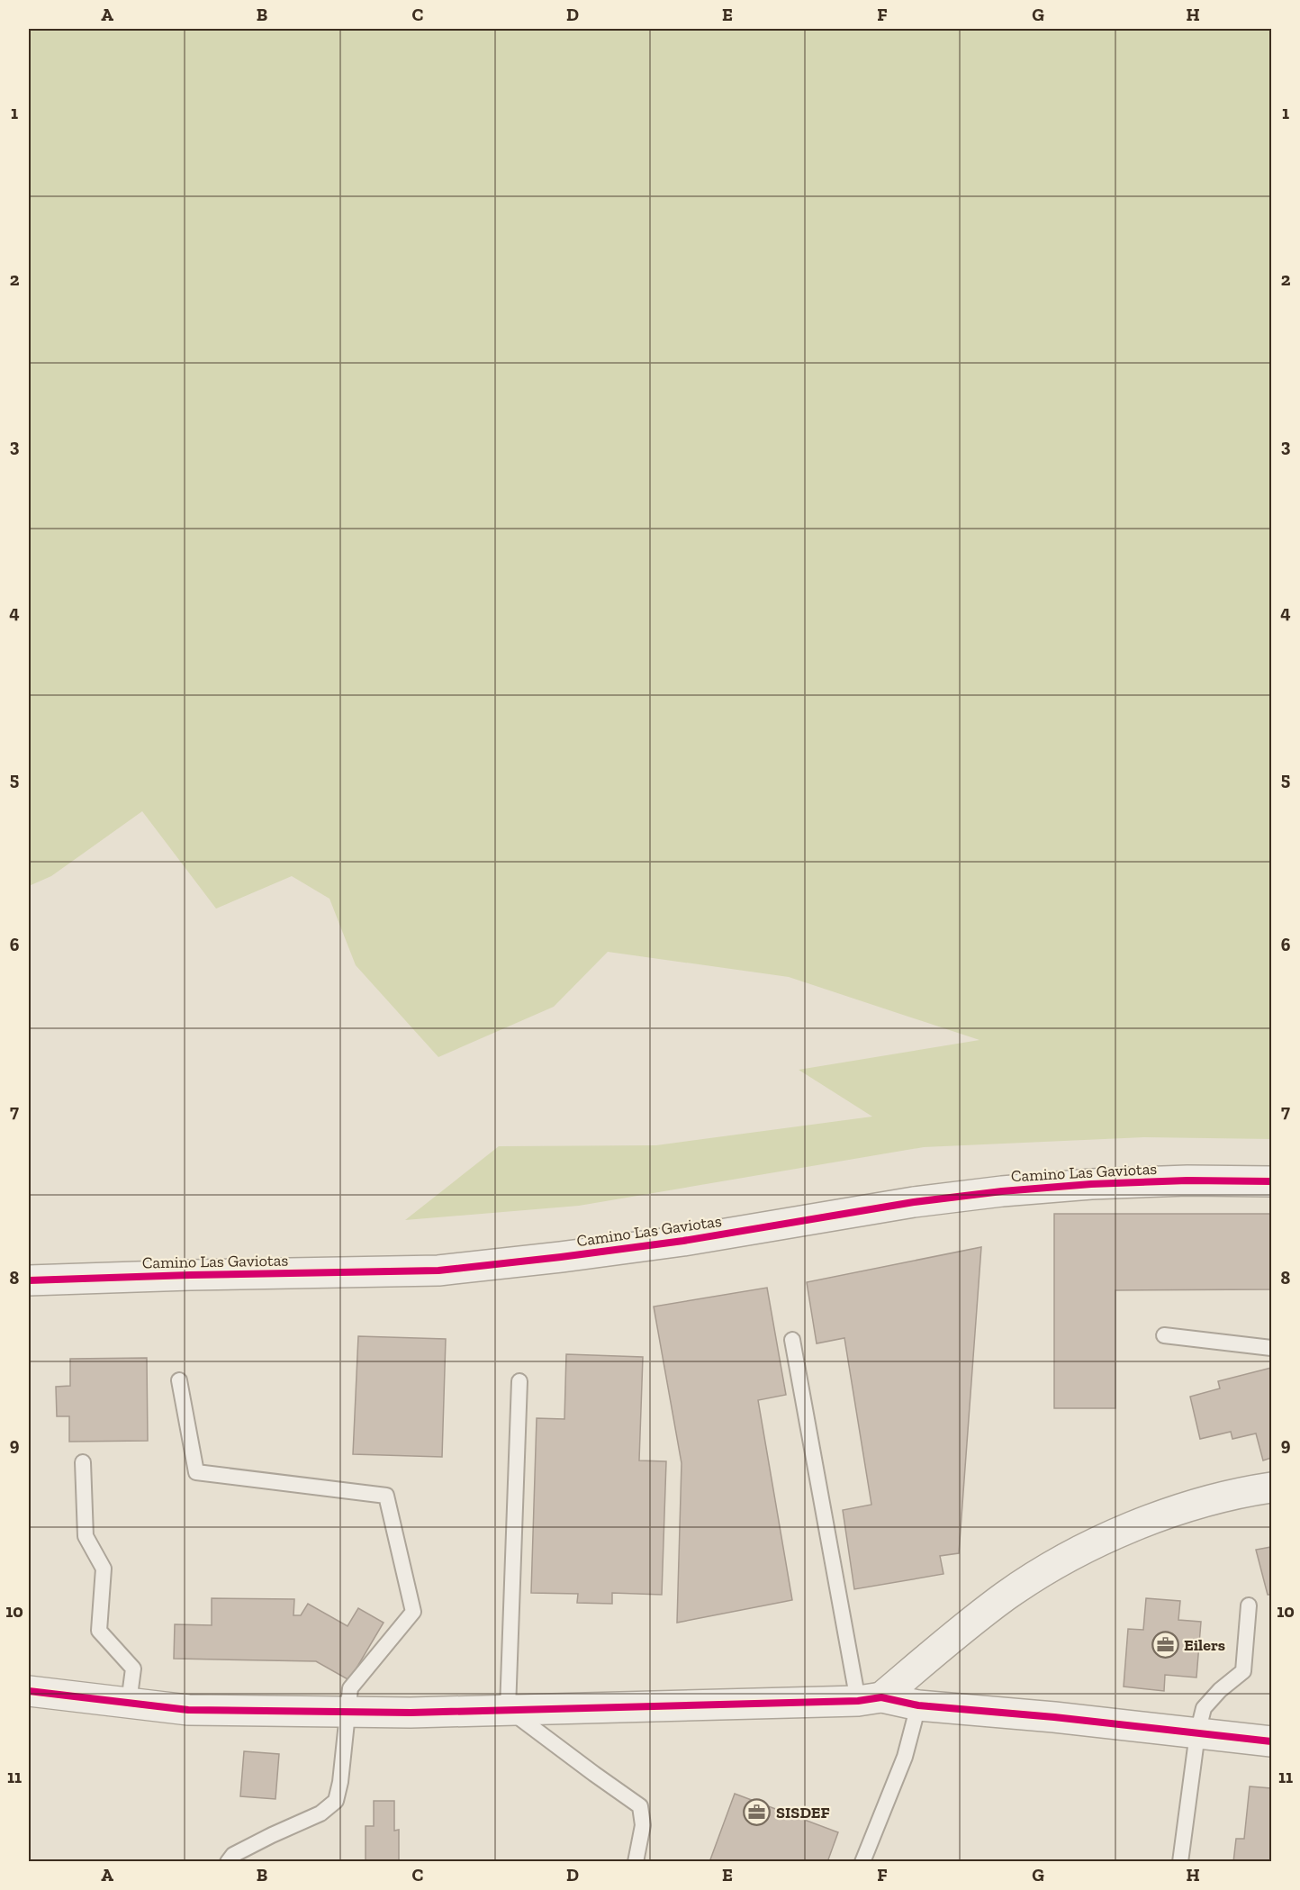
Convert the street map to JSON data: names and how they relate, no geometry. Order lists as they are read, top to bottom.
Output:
{
  "streets": {
    "street": ["Camino Las Gaviotas"]
  },
  "places": {
    "office": ["Eilers", "SISDEF"]
  },
  "grid": {
    "columns": [
      "A",
      "B",
      "C",
      "D",
      "E",
      "F",
      "G",
      "H"
    ],
    "rows": [
      "1",
      "2",
      "3",
      "4",
      "5",
      "6",
      "7",
      "8",
      "9",
      "10",
      "11"
    ]
  }
}
